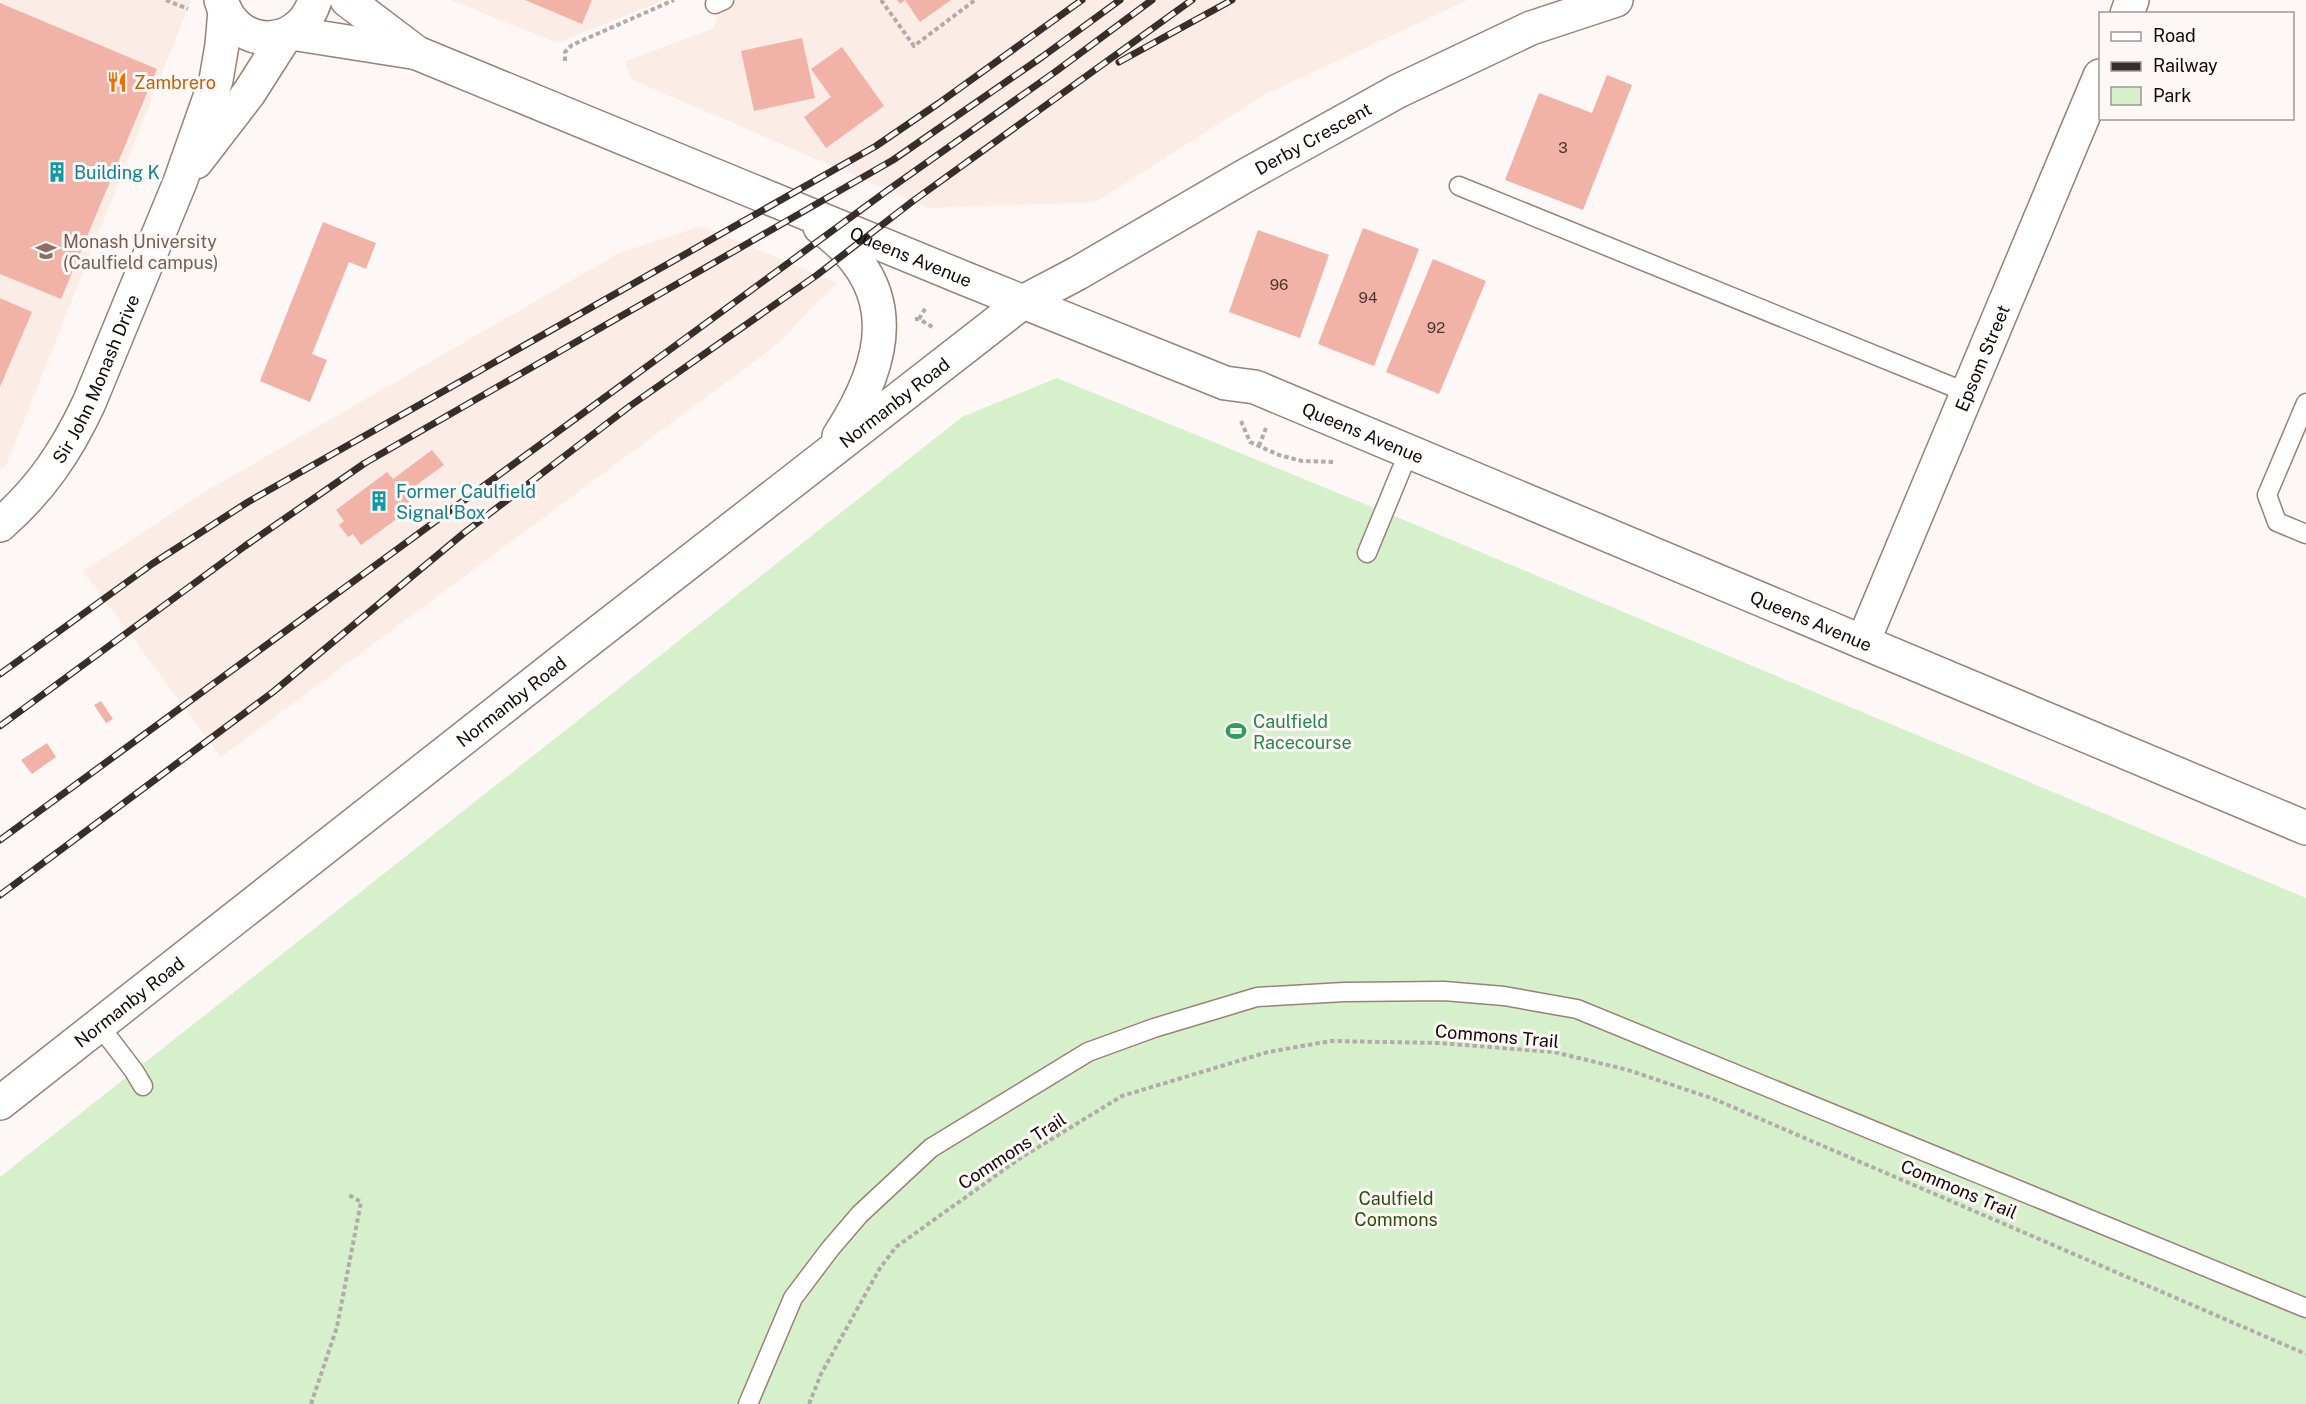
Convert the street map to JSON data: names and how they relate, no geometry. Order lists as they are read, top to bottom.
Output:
{
  "streets": {
    "street": [
      "Derby Crescent",
      "Queens Avenue",
      "Epsom Street",
      "Sir John Monash Drive",
      "Normanby Road"
    ],
    "path": ["Commons Trail"]
  },
  "crossings": [
    ["Derby Crescent", "Queens Avenue"],
    ["Derby Crescent", "Normanby Road"],
    ["Queens Avenue", "Epsom Street"],
    ["Queens Avenue", "Sir John Monash Drive"],
    ["Queens Avenue", "Normanby Road"]
  ],
  "parks": ["Caulfield Commons"],
  "places": {
    "restaurant": ["Zambrero"],
    "building": ["Building K", "Former Caulfield Signal Box"],
    "school or university": ["Monash University (Caulfield campus)"],
    "sports": ["Caulfield Racecourse"]
  },
  "house_numbers": [
    "3",
    "96",
    "94",
    "92"
  ],
  "legend": ["Road", "Railway", "Park"]
}
